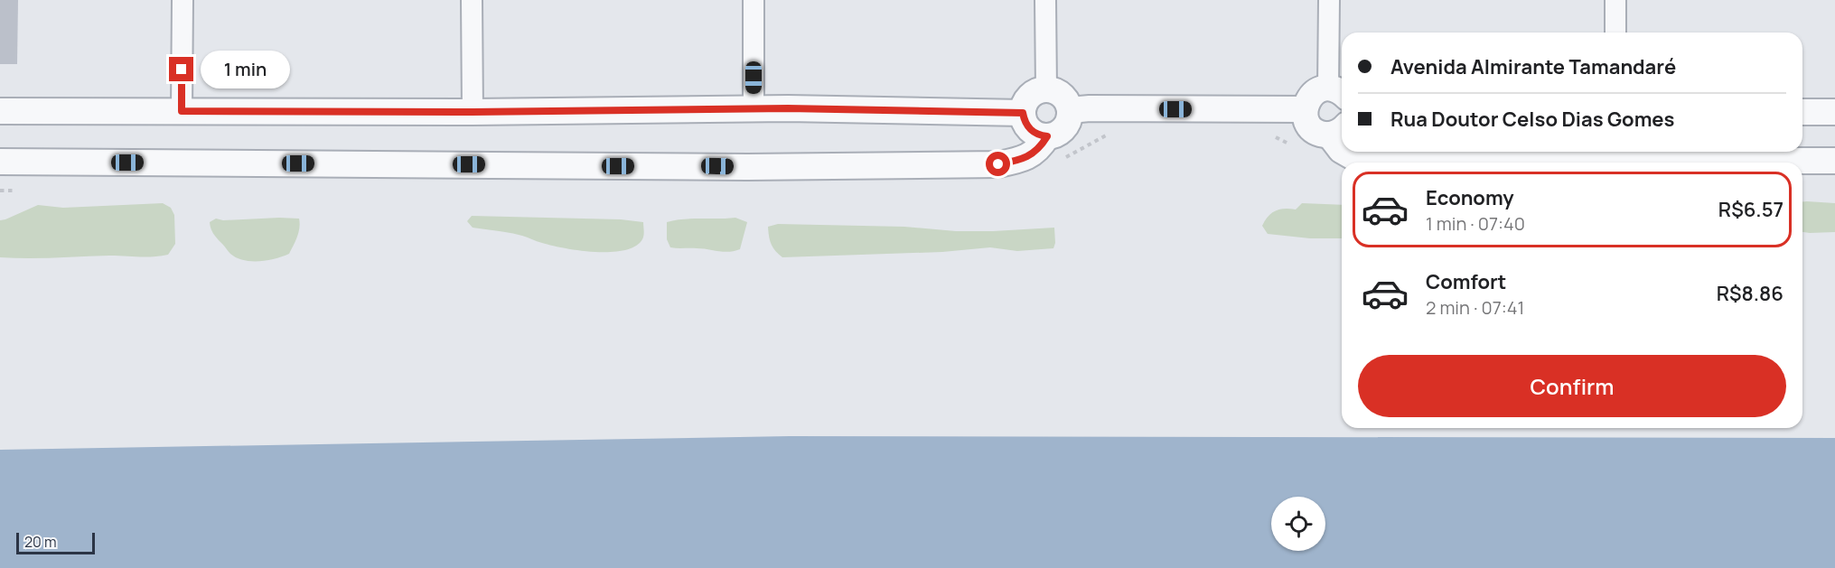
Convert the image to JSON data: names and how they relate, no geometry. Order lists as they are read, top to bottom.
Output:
{
  "scale_bar": "20 m",
  "page": {
    "banner": ["Avenida Almirante Tamandaré", "Rua Doutor Celso Dias Gomes"],
    "bubble": "1 min",
    "list": [
      {
        "name": "Economy",
        "note": "1 min · 07:40",
        "value": "R$6.57"
      },
      {
        "name": "Comfort",
        "note": "2 min · 07:41",
        "value": "R$8.86"
      }
    ],
    "buttons": "Confirm",
    "scale": "20 m"
  }
}
